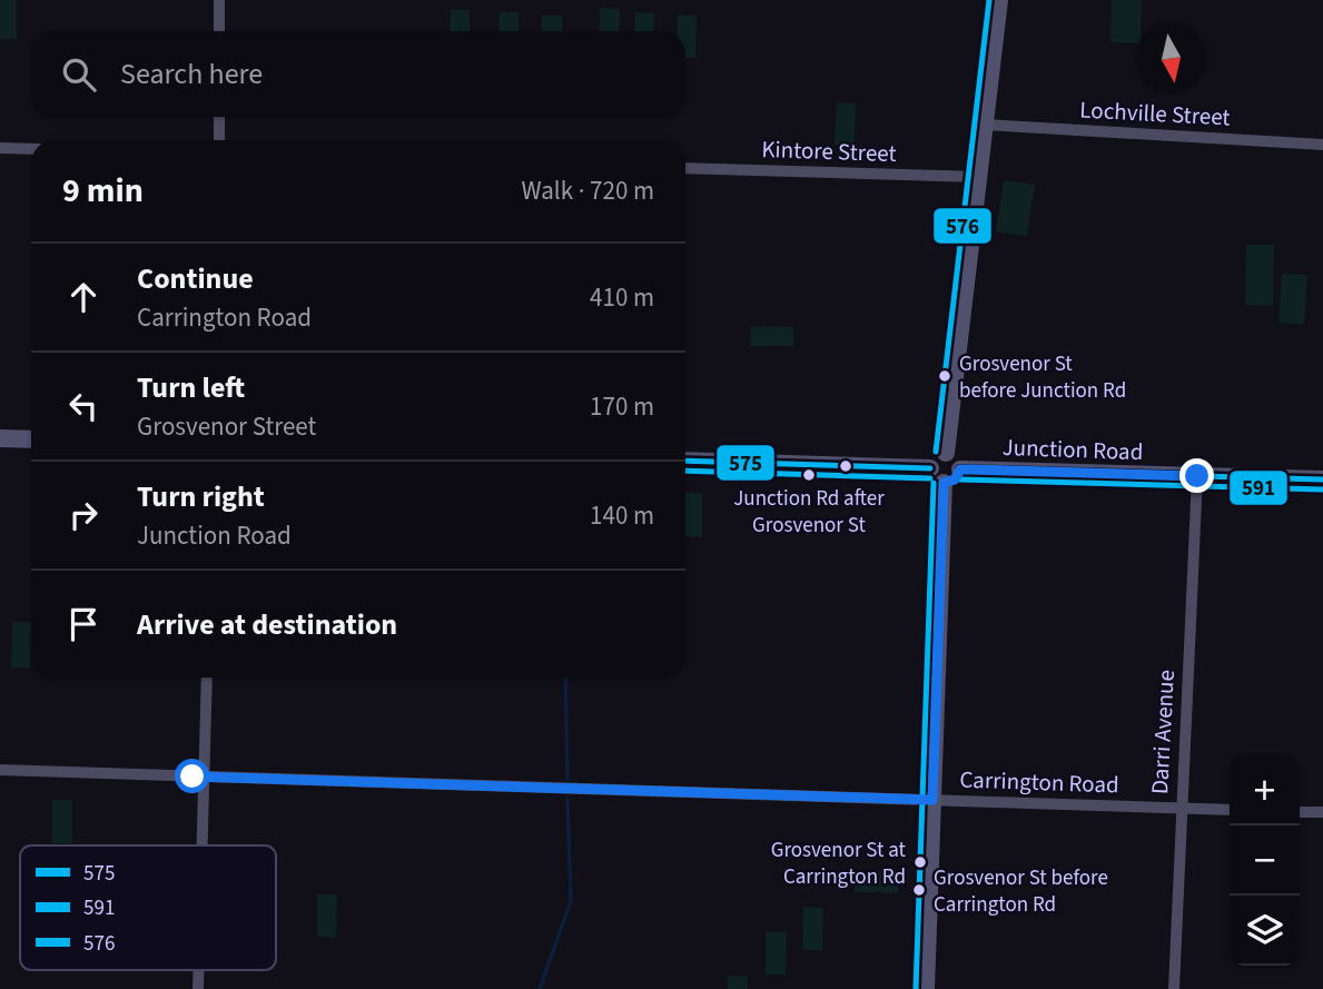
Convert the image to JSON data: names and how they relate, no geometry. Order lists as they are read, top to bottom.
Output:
{
  "streets": {
    "street": [
      "Lochville Street",
      "Kintore Street",
      "Junction Road",
      "Darri Avenue",
      "Carrington Road"
    ]
  },
  "crossings": [
    ["Junction Road", "Darri Avenue"],
    ["Darri Avenue", "Carrington Road"]
  ],
  "places": [
    "Grosvenor St before Junction Rd",
    "Junction Rd after Grosvenor St",
    "Grosvenor St at Carrington Rd",
    "Grosvenor St before Carrington Rd"
  ],
  "lines": ["transit line 576", "transit line 575", "transit line 591"],
  "legend": ["575", "591", "576"],
  "north": "bottom",
  "page": {
    "search": "Search here",
    "heading": ["9 min", "Walk · 720 m"],
    "list": [
      ["Continue", "Carrington Road", "410 m"],
      ["Turn left", "Grosvenor Street", "170 m"],
      ["Turn right", "Junction Road", "140 m"],
      "Arrive at destination"
    ],
    "map_buttons": ["+", "−"]
  }
}
